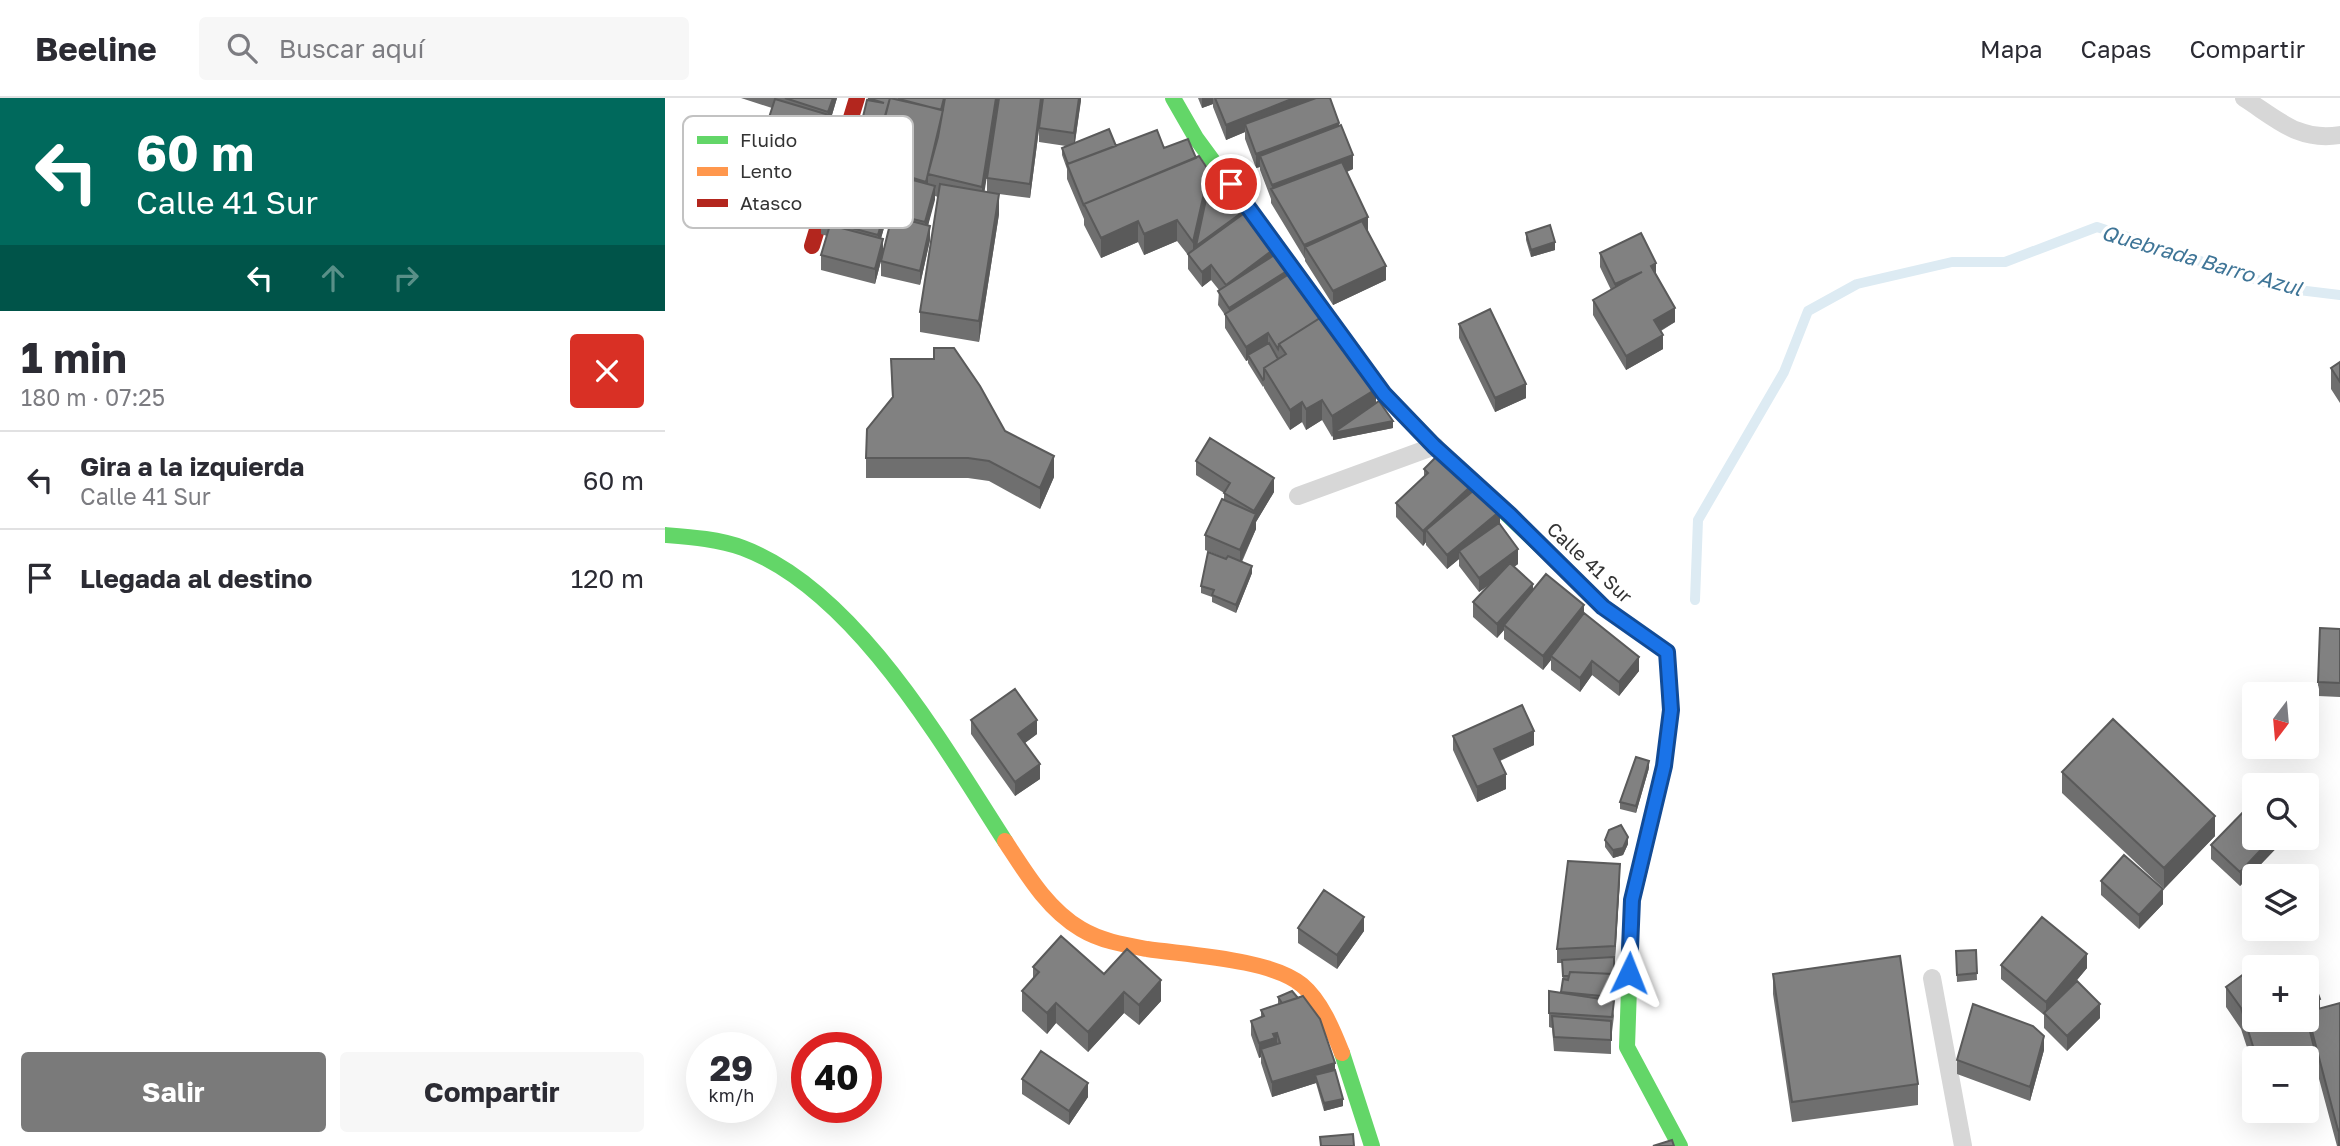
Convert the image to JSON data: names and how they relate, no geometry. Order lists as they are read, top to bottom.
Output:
{
  "streets": {
    "street": ["Calle 41 Sur"]
  },
  "water": ["Quebrada Barro Azul"],
  "legend": ["Fluido", "Lento", "Atasco"],
  "north": "bottom",
  "page": {
    "header": "Beeline",
    "search": "Buscar aquí",
    "nav": ["Mapa", "Capas", "Compartir"],
    "turn": ["60 m", "Calle 41 Sur"],
    "heading": ["1 min", "180 m · 07:25"],
    "list": [
      {
        "name": "Gira a la izquierda",
        "note": "Calle 41 Sur",
        "value": "60 m"
      },
      {
        "name": "Llegada al destino",
        "value": "120 m"
      }
    ],
    "map_buttons": ["+", "−"],
    "speed": "29 km/h",
    "limit": "40",
    "buttons": ["Salir", "Compartir"]
  }
}
